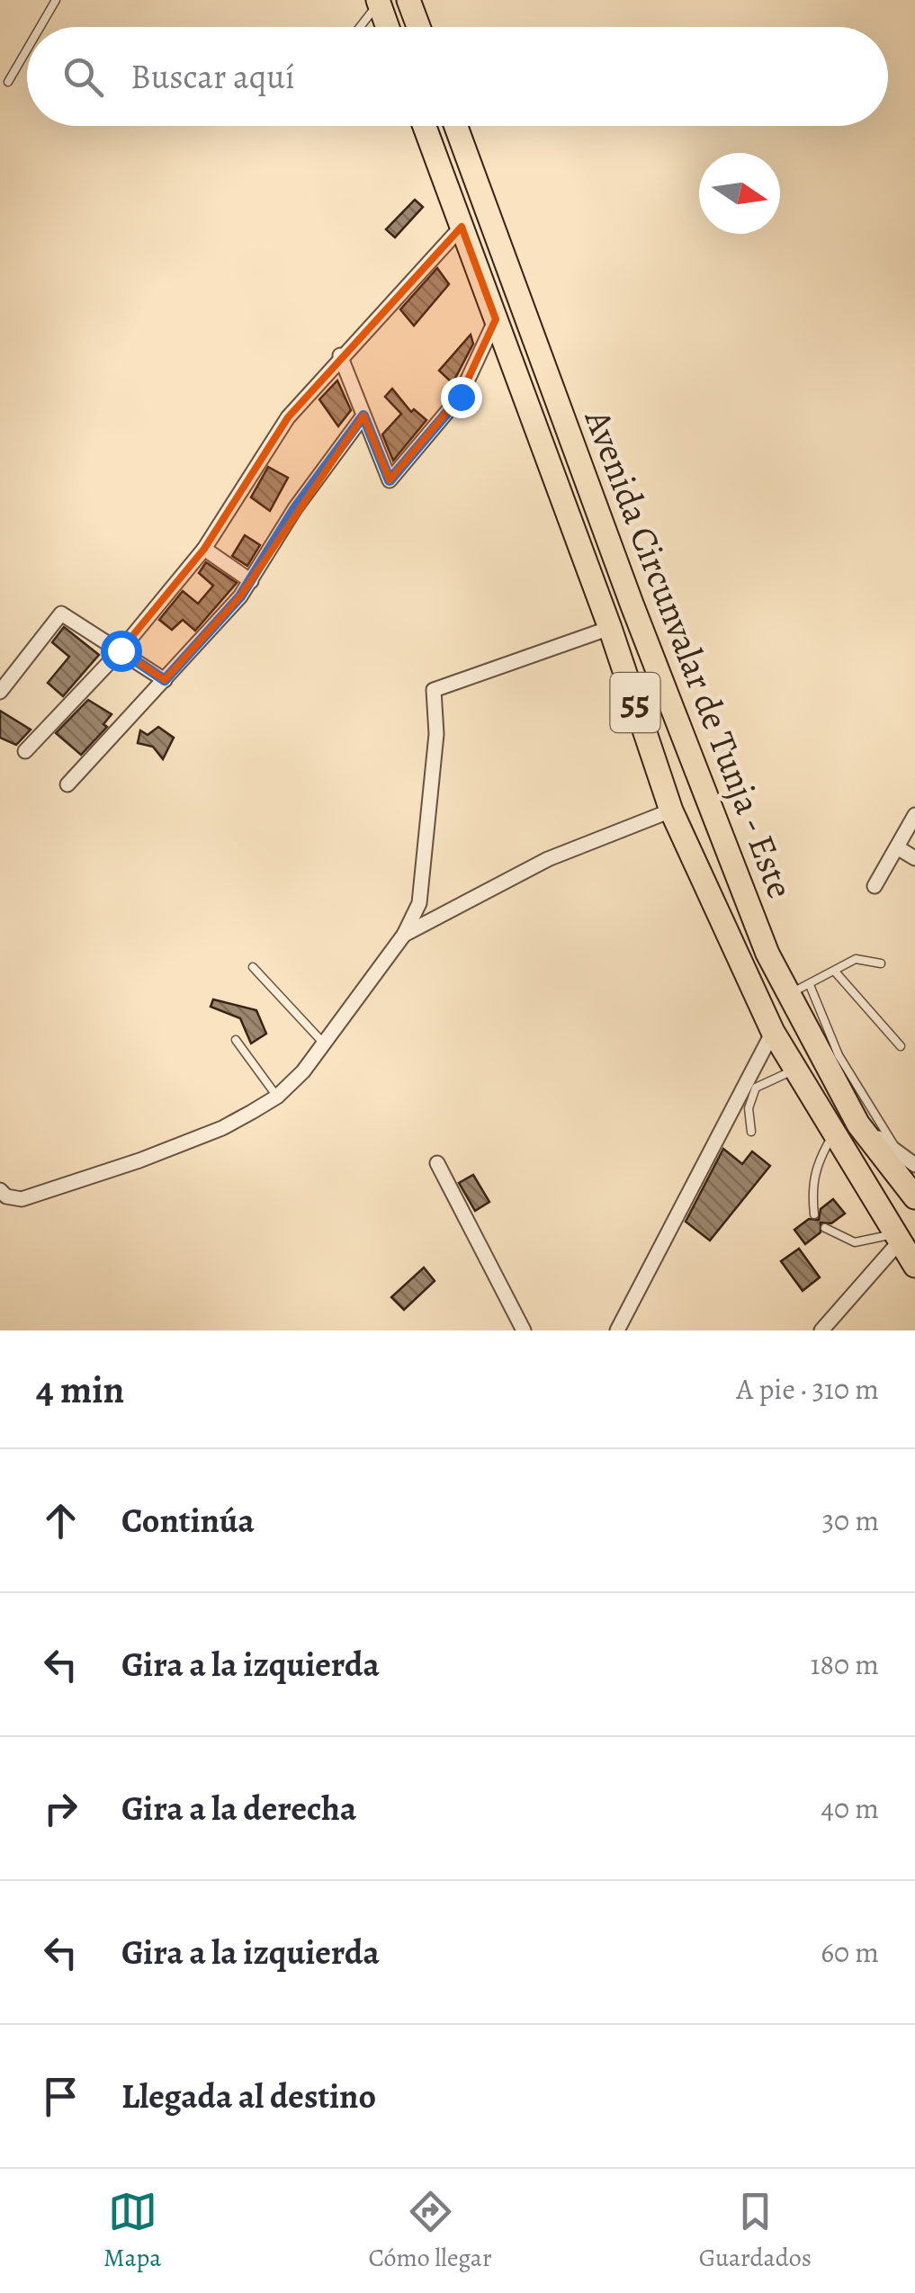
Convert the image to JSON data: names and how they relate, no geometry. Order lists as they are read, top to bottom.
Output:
{
  "streets": {
    "highway": ["Avenida Circunvalar de Tunja - Este", "55"]
  },
  "north": "right",
  "page": {
    "search": "Buscar aquí",
    "heading": ["4 min", "A pie · 310 m"],
    "list": [
      ["Continúa", "30 m"],
      ["Gira a la izquierda", "180 m"],
      ["Gira a la derecha", "40 m"],
      ["Gira a la izquierda", "60 m"],
      "Llegada al destino"
    ],
    "nav": ["Mapa", "Cómo llegar", "Guardados"]
  }
}
